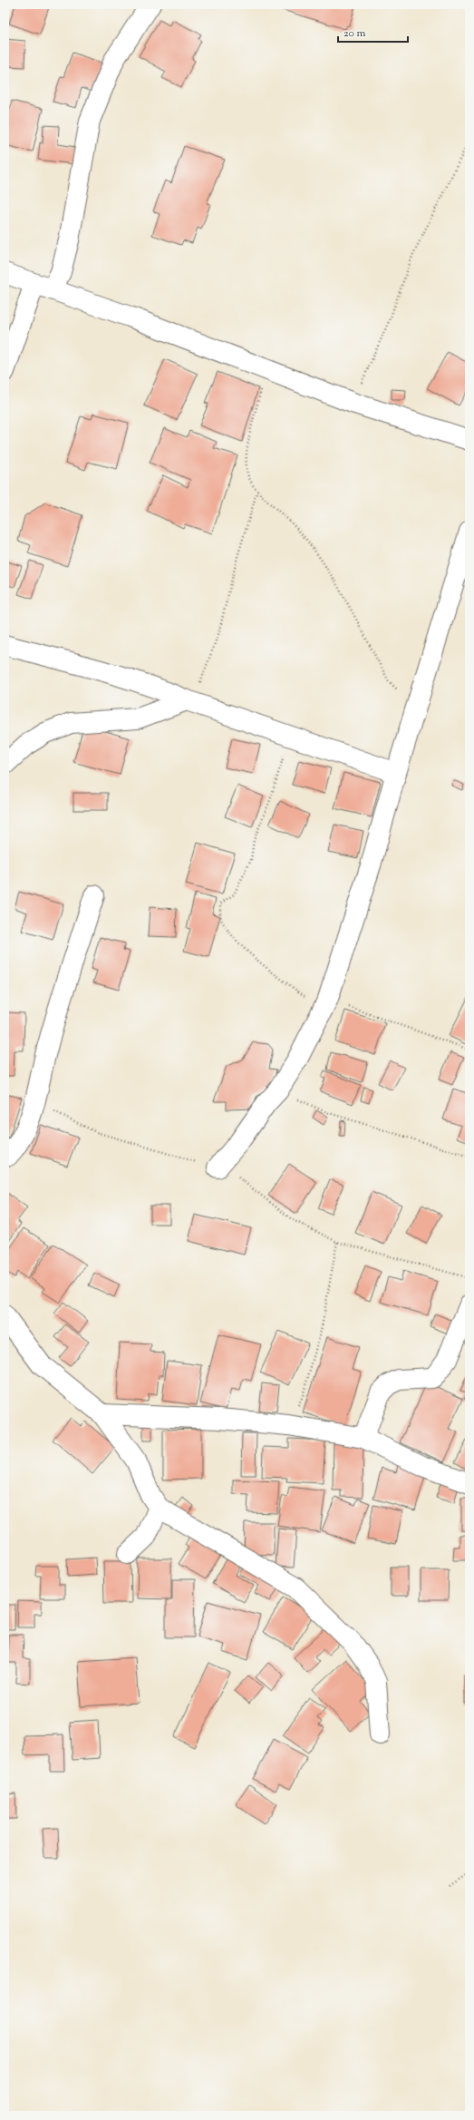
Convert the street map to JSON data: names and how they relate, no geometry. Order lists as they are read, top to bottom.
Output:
{
  "scale_bar": "20 m"
}
